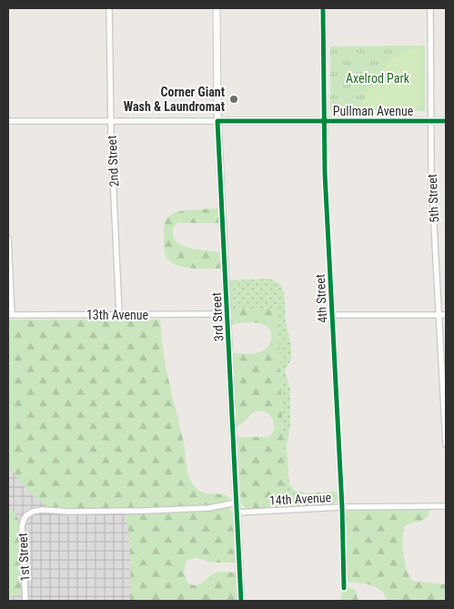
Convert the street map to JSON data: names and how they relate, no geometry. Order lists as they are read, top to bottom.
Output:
{
  "streets": {
    "street": [
      "Pullman Avenue",
      "2nd Street",
      "5th Street",
      "4th Street",
      "13th Avenue",
      "3rd Street",
      "14th Avenue",
      "1st Street"
    ]
  },
  "crossings": [
    ["Pullman Avenue", "2nd Street"],
    ["Pullman Avenue", "5th Street"],
    ["Pullman Avenue", "4th Street"],
    ["Pullman Avenue", "3rd Street"],
    ["2nd Street", "13th Avenue"],
    ["4th Street", "14th Avenue"],
    ["13th Avenue", "3rd Street"],
    ["3rd Street", "14th Avenue"],
    ["3rd Street", "1st Street"]
  ],
  "parks": ["Axelrod Park"],
  "places": ["Corner Giant Wash & Laundromat"]
}
